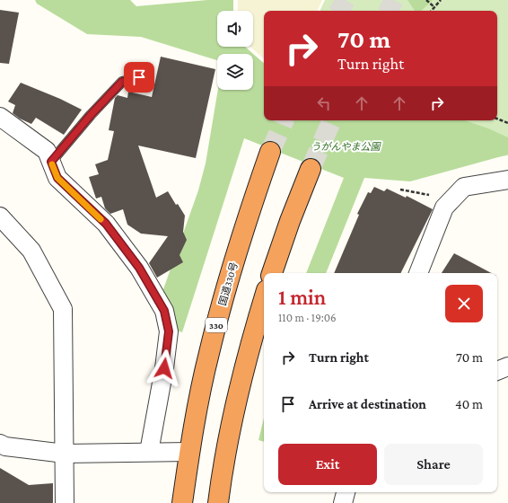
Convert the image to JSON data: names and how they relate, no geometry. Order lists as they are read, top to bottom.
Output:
{
  "streets": {
    "highway": ["国道330号", "330"]
  },
  "parks": ["うがんやま公園"],
  "page": {
    "turn": ["70 m", "Turn right"],
    "heading": ["1 min", "110 m · 19:06"],
    "list": [
      {
        "name": "Turn right",
        "value": "70 m"
      },
      {
        "name": "Arrive at destination",
        "value": "40 m"
      }
    ],
    "buttons": ["Exit", "Share"]
  }
}
